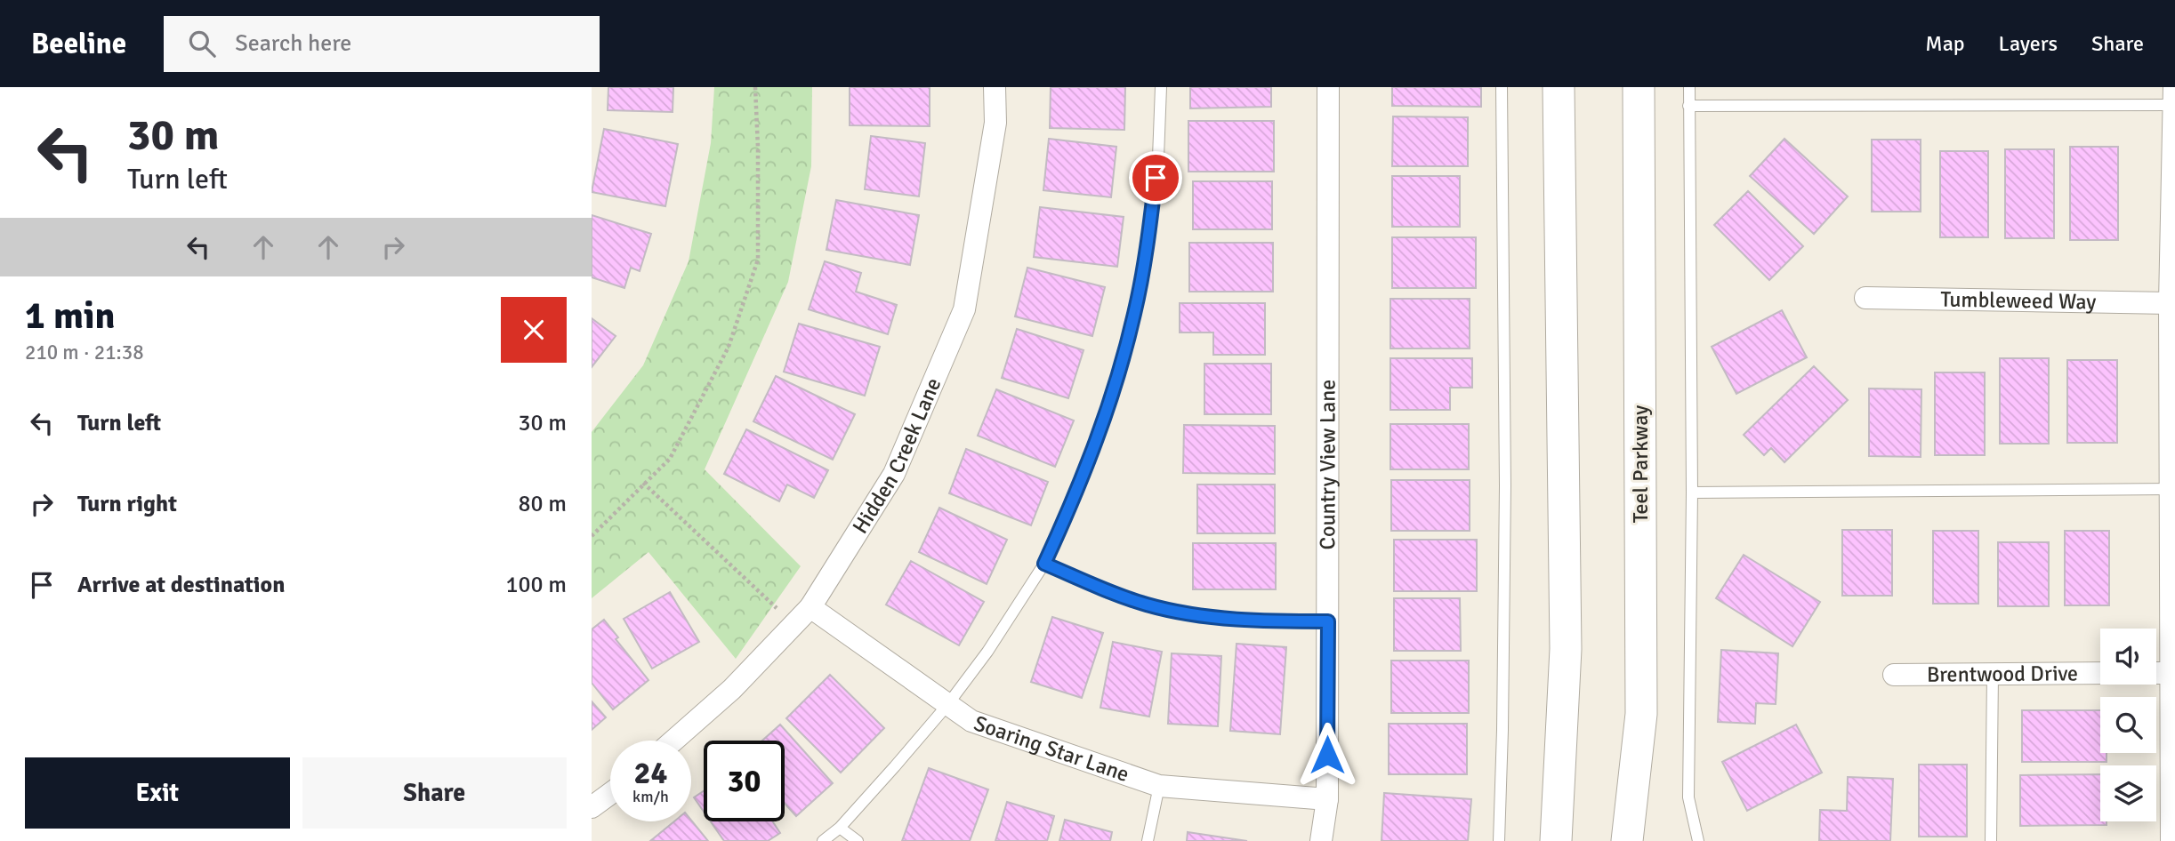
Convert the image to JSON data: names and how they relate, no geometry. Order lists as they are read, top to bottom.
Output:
{
  "streets": {
    "main road": ["Teel Parkway"],
    "street": [
      "Tumbleweed Way",
      "Hidden Creek Lane",
      "Country View Lane",
      "Brentwood Drive",
      "Soaring Star Lane"
    ]
  },
  "crossings": [
    ["Hidden Creek Lane", "Soaring Star Lane"],
    ["Country View Lane", "Soaring Star Lane"]
  ],
  "page": {
    "header": "Beeline",
    "search": "Search here",
    "nav": ["Map", "Layers", "Share"],
    "turn": ["30 m", "Turn left"],
    "heading": ["1 min", "210 m · 21:38"],
    "list": [
      {
        "name": "Turn left",
        "value": "30 m"
      },
      {
        "name": "Turn right",
        "value": "80 m"
      },
      {
        "name": "Arrive at destination",
        "value": "100 m"
      }
    ],
    "speed": "24 km/h",
    "limit": "30",
    "buttons": ["Exit", "Share"]
  }
}
